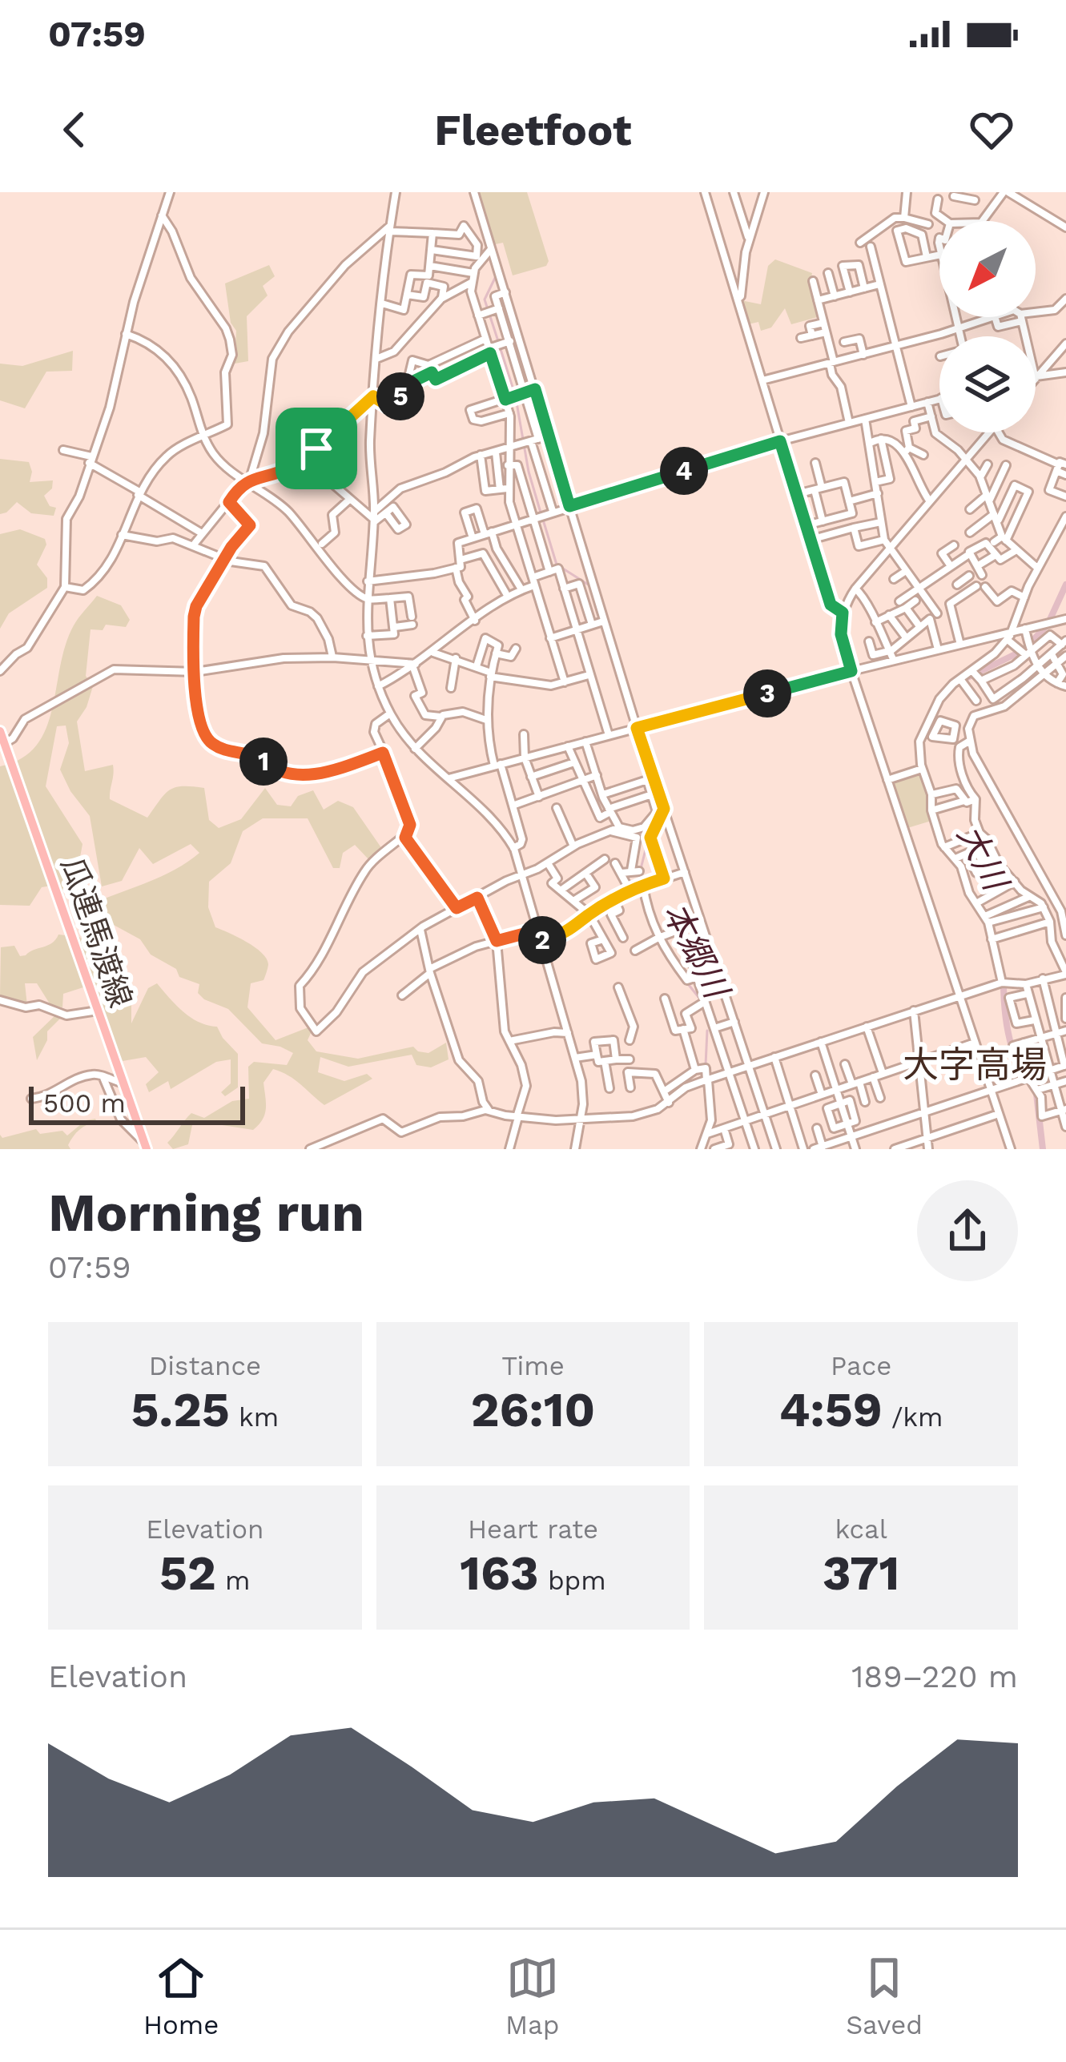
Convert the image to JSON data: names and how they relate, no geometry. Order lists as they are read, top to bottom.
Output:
{
  "streets": {
    "main road": ["瓜連馬渡線"]
  },
  "districts": ["大字高場"],
  "water": ["大川", "本郷川"],
  "scale_bar": "500 m",
  "north": "bottom left",
  "page": {
    "status": "07:59",
    "header": "Fleetfoot",
    "pins": [
      "5",
      "4",
      "3",
      "1",
      "2"
    ],
    "scale": "500 m",
    "heading": ["Morning run", "07:59"],
    "stats": [
      ["Distance", "5.25 km"],
      ["Time", "26:10"],
      ["Pace", "4:59 /km"],
      ["Elevation", "52 m"],
      ["Heart rate", "163 bpm"],
      ["kcal", "371"]
    ],
    "chart": ["Elevation", "189–220 m"],
    "tabs": ["Home", "Map", "Saved"]
  }
}
